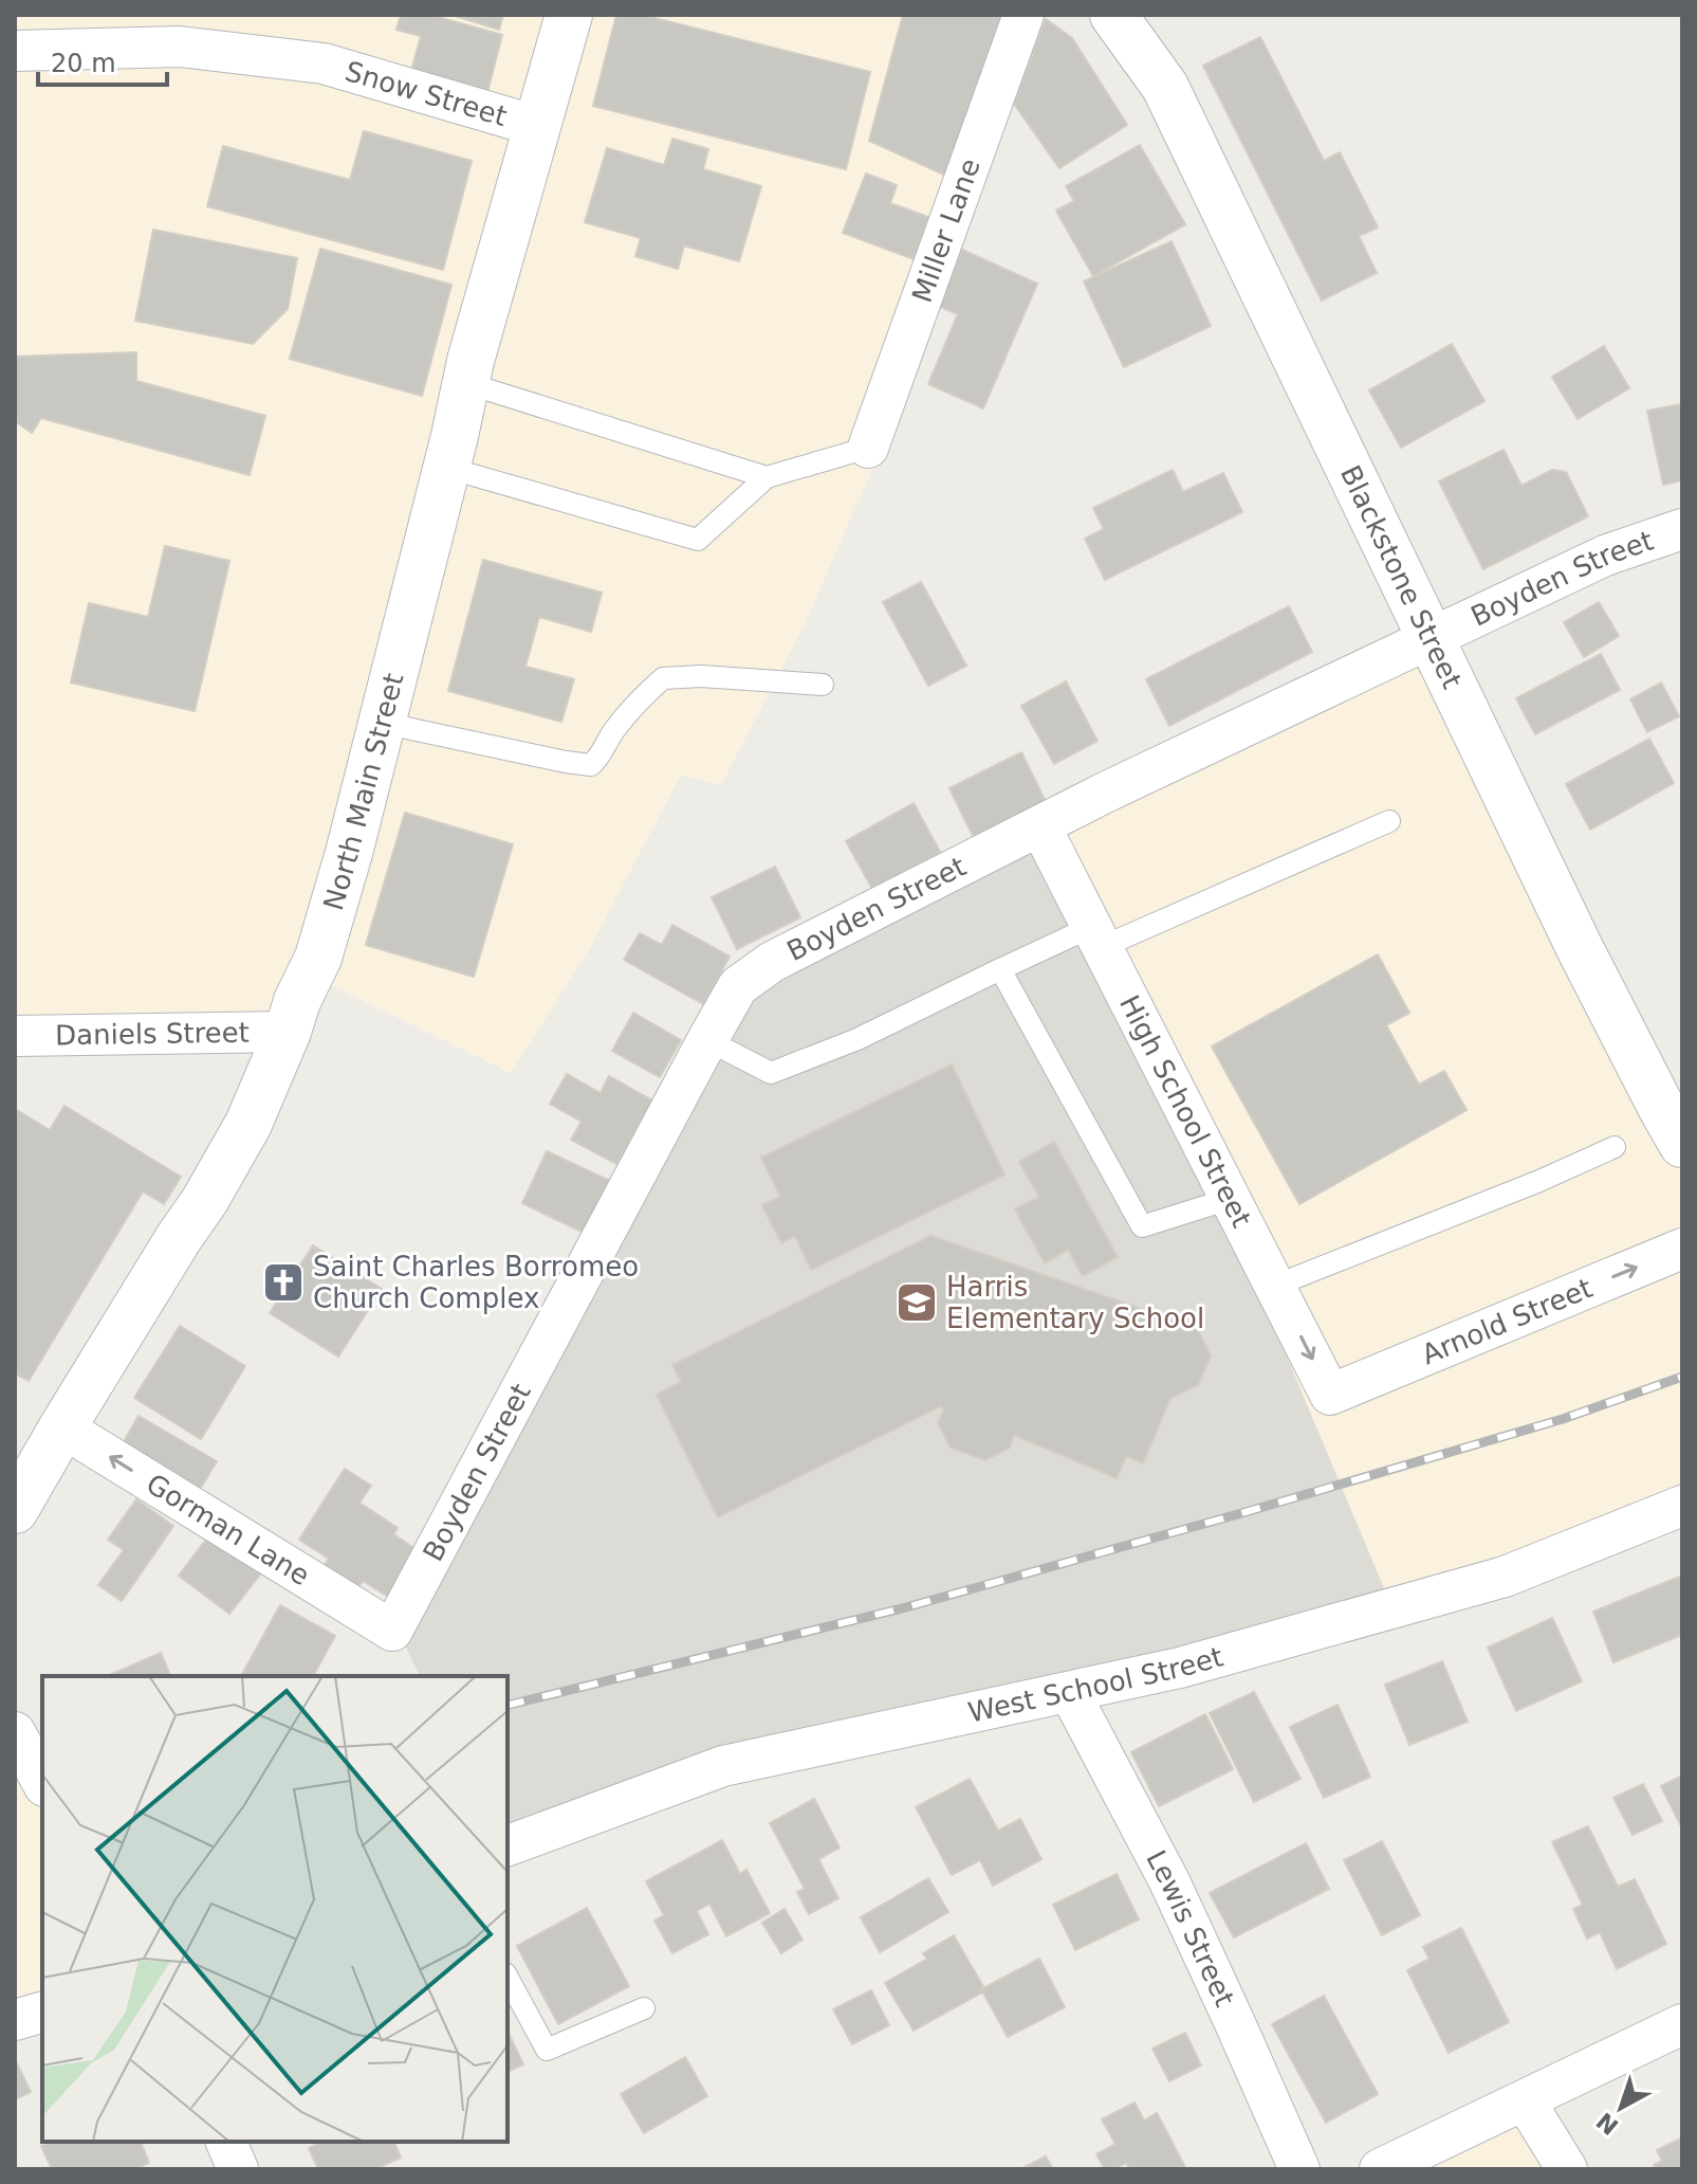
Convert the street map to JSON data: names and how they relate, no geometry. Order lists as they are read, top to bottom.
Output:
{
  "streets": {
    "street": [
      "Snow Street",
      "Miller Lane",
      "Blackstone Street",
      "Boyden Street",
      "North Main Street",
      "Daniels Street",
      "High School Street",
      "Arnold Street",
      "Gorman Lane",
      "West School Street",
      "Lewis Street"
    ]
  },
  "crossings": [
    ["Snow Street", "North Main Street"],
    ["Blackstone Street", "Boyden Street"],
    ["Boyden Street", "High School Street"],
    ["Boyden Street", "Gorman Lane"],
    ["North Main Street", "Daniels Street"],
    ["North Main Street", "Gorman Lane"],
    ["High School Street", "Arnold Street"],
    ["West School Street", "Lewis Street"]
  ],
  "one_way": ["Arnold Street", "Gorman Lane"],
  "places": {
    "church": ["Saint Charles Borromeo Church Complex"],
    "school or university": ["Harris Elementary School"]
  },
  "scale_bar": "20 m",
  "north": "bottom left"
}
